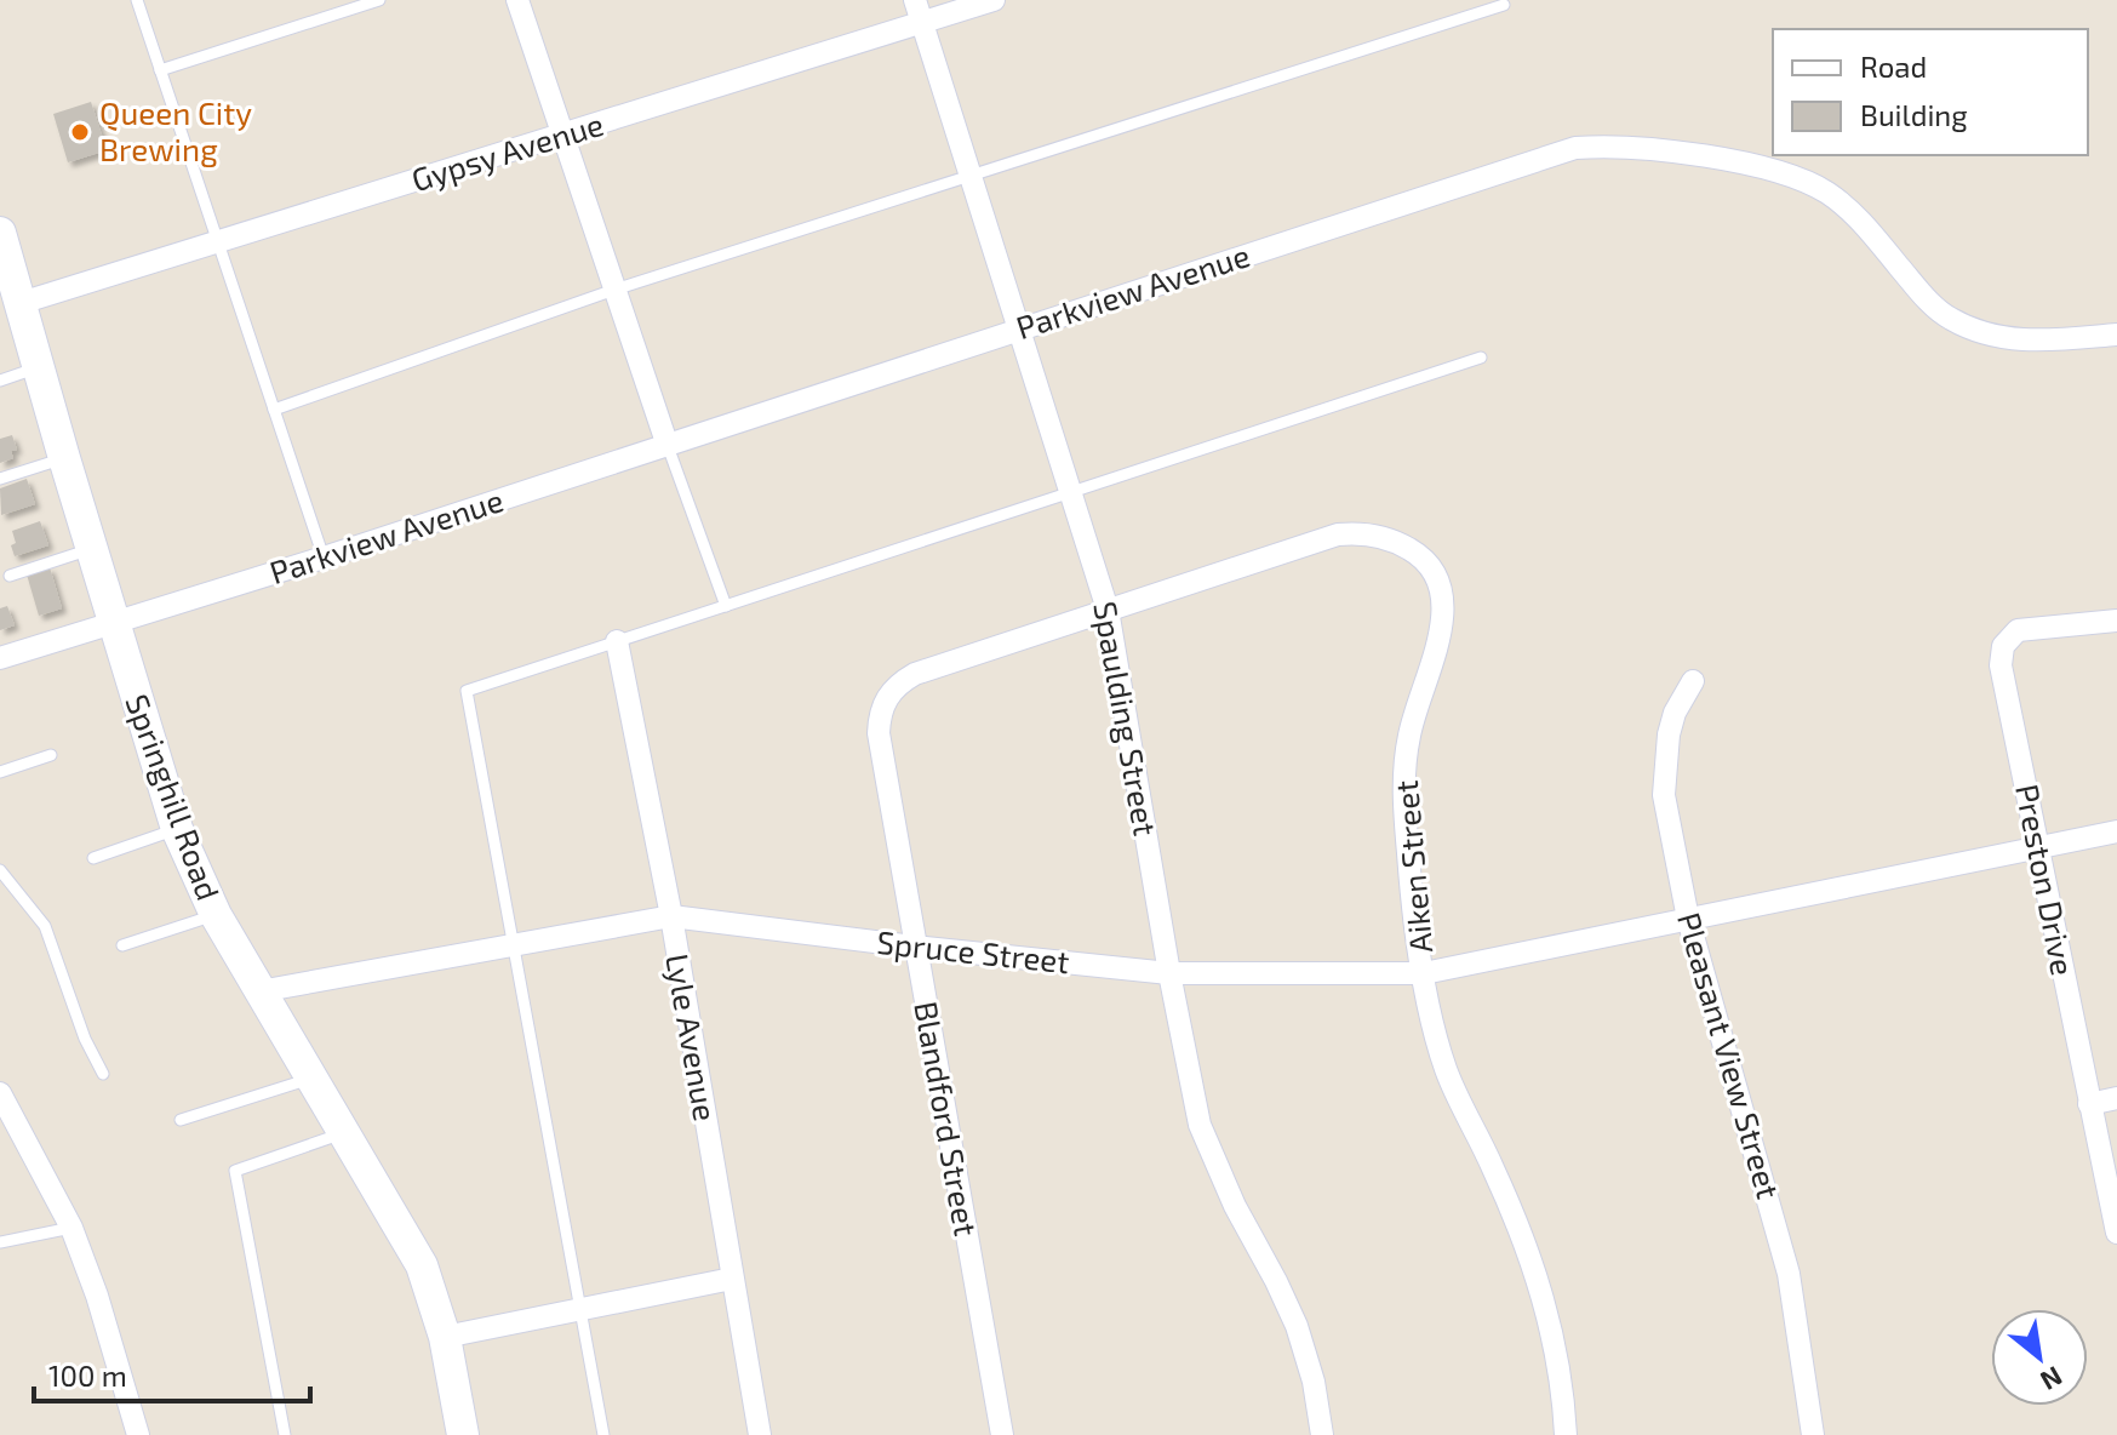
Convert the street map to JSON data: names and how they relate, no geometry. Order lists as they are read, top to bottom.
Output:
{
  "streets": {
    "street": [
      "Gypsy Avenue",
      "Parkview Avenue",
      "Spaulding Street",
      "Springhill Road",
      "Aiken Street",
      "Preston Drive",
      "Spruce Street",
      "Lyle Avenue",
      "Pleasant View Street",
      "Blandford Street"
    ]
  },
  "crossings": [
    ["Gypsy Avenue", "Spaulding Street"],
    ["Gypsy Avenue", "Springhill Road"],
    ["Parkview Avenue", "Spaulding Street"],
    ["Parkview Avenue", "Springhill Road"],
    ["Spaulding Street", "Aiken Street"],
    ["Spaulding Street", "Spruce Street"],
    ["Spaulding Street", "Blandford Street"],
    ["Springhill Road", "Spruce Street"],
    ["Aiken Street", "Spruce Street"],
    ["Aiken Street", "Blandford Street"],
    ["Preston Drive", "Spruce Street"],
    ["Spruce Street", "Lyle Avenue"],
    ["Spruce Street", "Pleasant View Street"],
    ["Spruce Street", "Blandford Street"]
  ],
  "places": ["Queen City Brewing"],
  "legend": ["Road", "Building"],
  "scale_bar": "100 m",
  "north": "bottom right"
}
